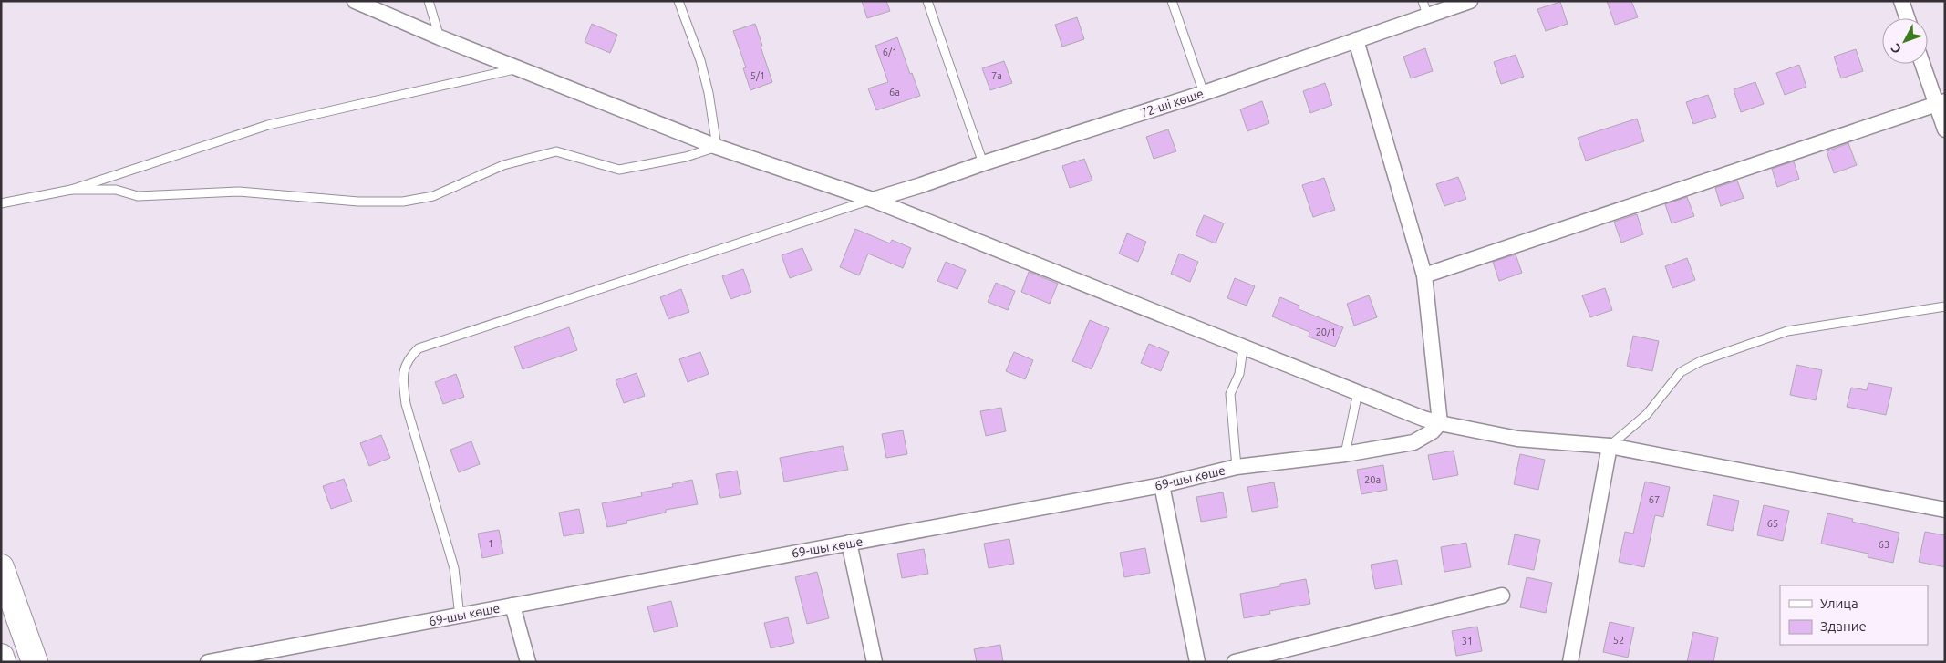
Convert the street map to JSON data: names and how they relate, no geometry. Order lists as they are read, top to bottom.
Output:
{
  "streets": {
    "street": ["72-ші көше", "69-шы көше"]
  },
  "house_numbers": [
    "6/1",
    "5/1",
    "7а",
    "6а",
    "20/1",
    "20а",
    "67",
    "65",
    "1",
    "63",
    "52",
    "31"
  ],
  "legend": ["Улица", "Здание"],
  "north": "bottom left"
}
